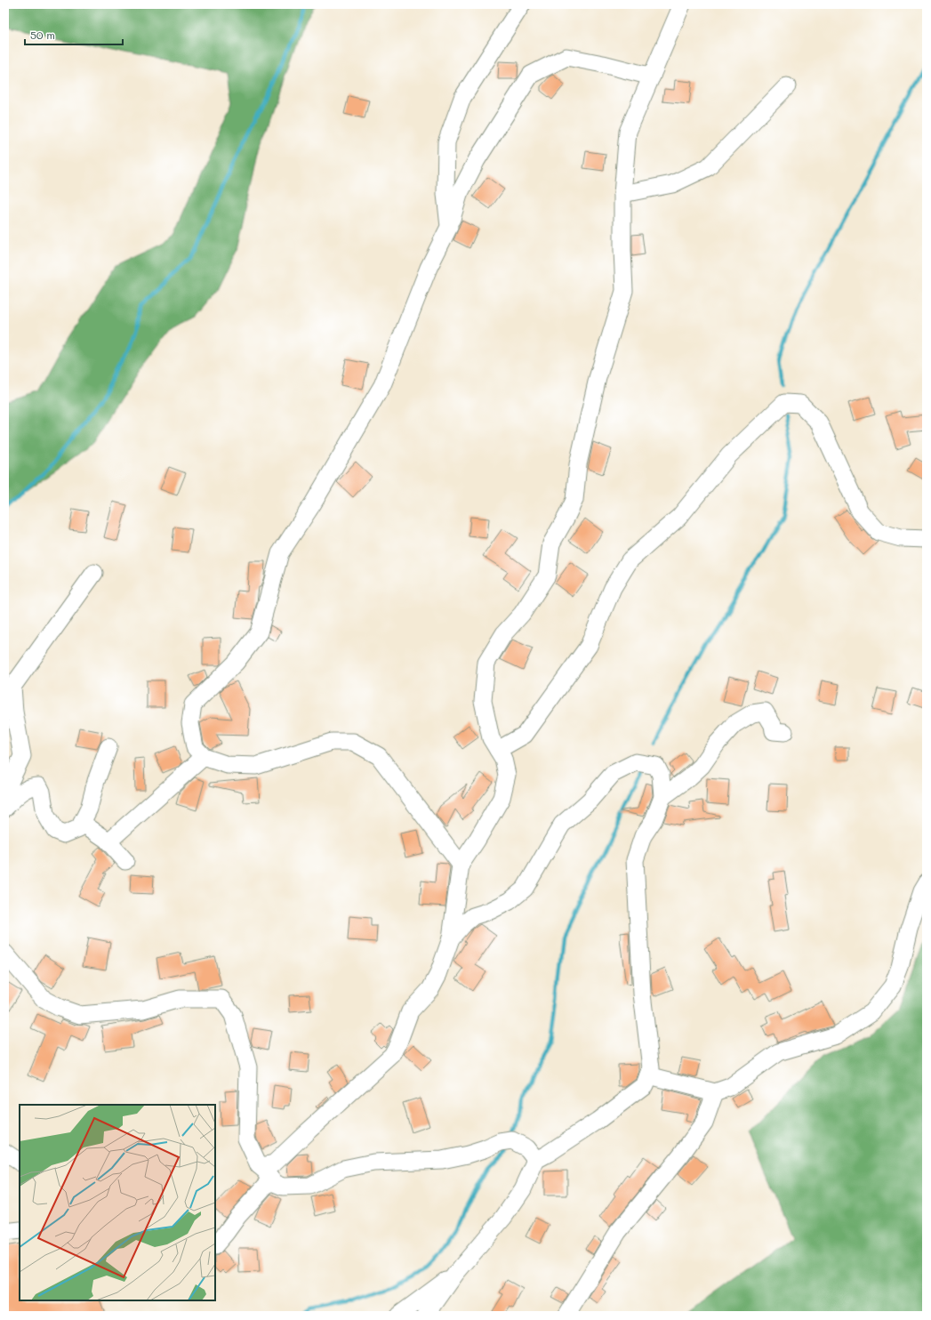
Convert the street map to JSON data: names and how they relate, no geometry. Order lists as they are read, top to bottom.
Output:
{
  "scale_bar": "50 m"
}
